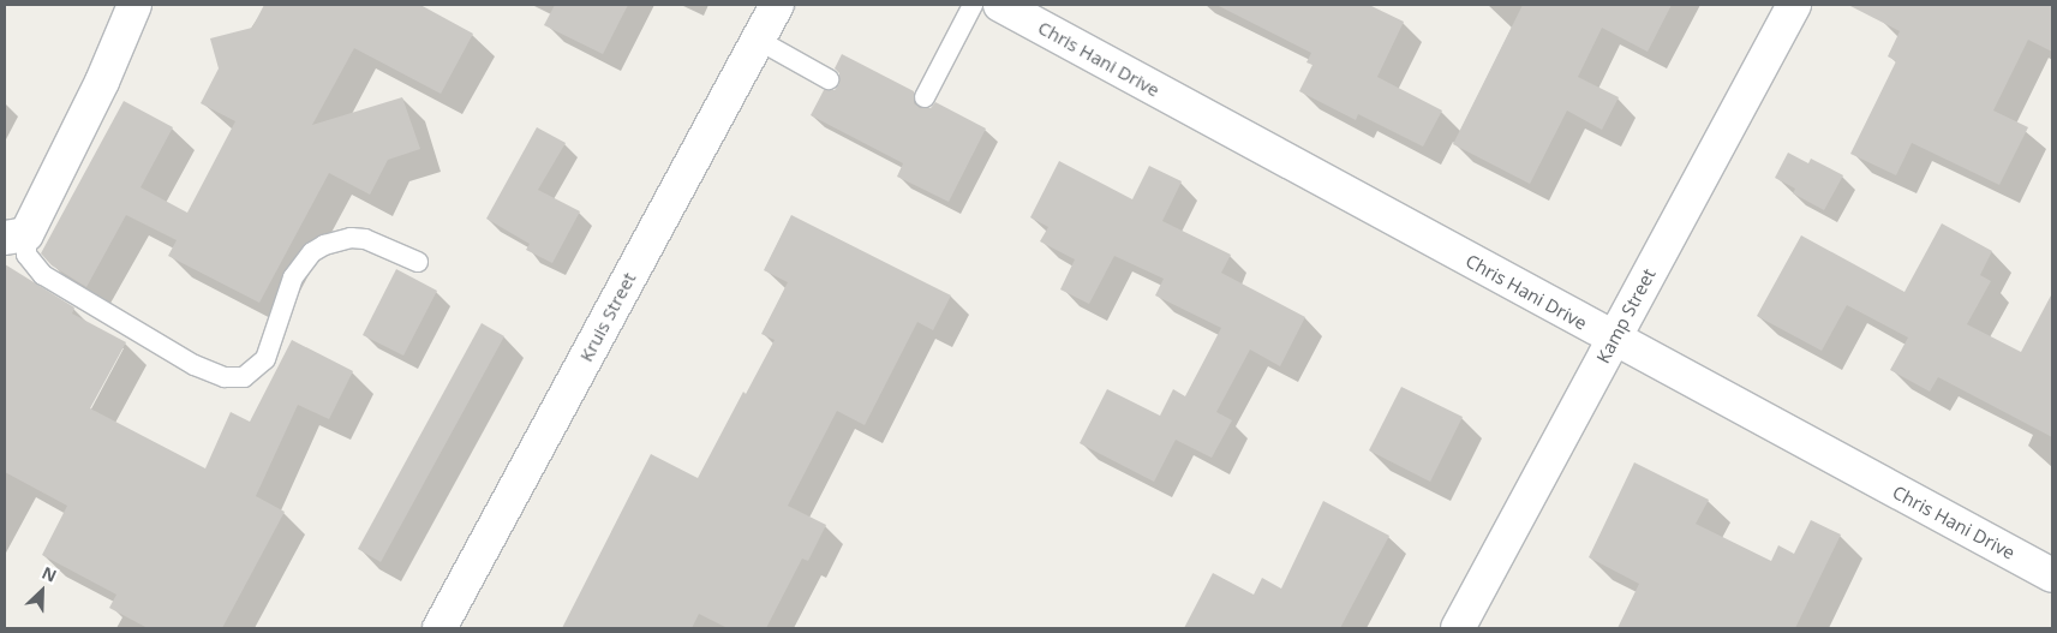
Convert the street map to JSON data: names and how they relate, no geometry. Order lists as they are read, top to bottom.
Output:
{
  "streets": {
    "street": ["Chris Hani Drive", "Kamp Street", "Kruis Street"]
  },
  "crossings": [
    ["Chris Hani Drive", "Kamp Street"]
  ],
  "north": "top right"
}
